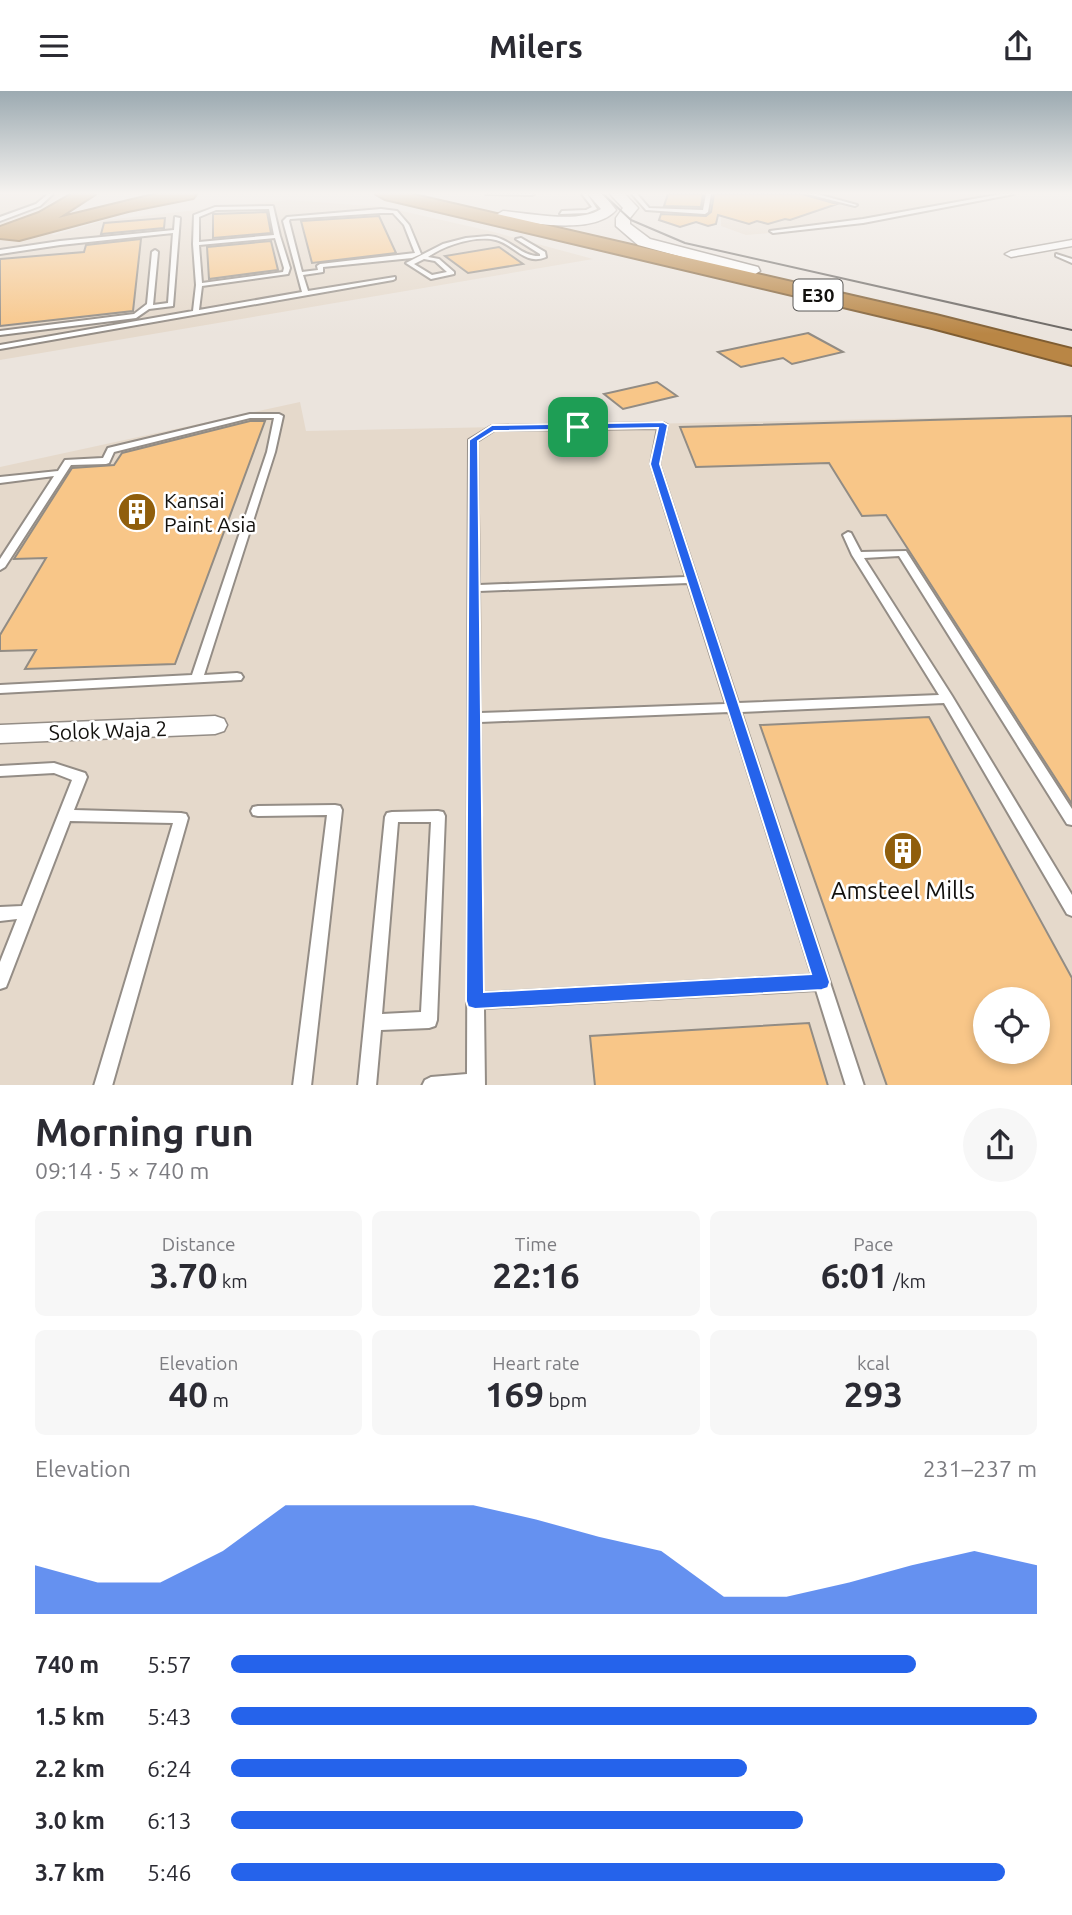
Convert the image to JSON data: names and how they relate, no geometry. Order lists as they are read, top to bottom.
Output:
{
  "streets": {
    "highway": ["E30"],
    "street": ["Solok Waja 2"]
  },
  "places": {
    "building": ["Kansai Paint Asia", "Amsteel Mills"]
  },
  "page": {
    "header": "Milers",
    "heading": ["Morning run", "09:14 · 5 × 740 m"],
    "stats": [
      ["Distance", "3.70 km"],
      ["Time", "22:16"],
      ["Pace", "6:01 /km"],
      ["Elevation", "40 m"],
      ["Heart rate", "169 bpm"],
      ["kcal", "293"]
    ],
    "chart": ["Elevation", "231–237 m"],
    "list": [
      {
        "name": "740 m",
        "note": "5:57"
      },
      {
        "name": "1.5 km",
        "note": "5:43"
      },
      {
        "name": "2.2 km",
        "note": "6:24"
      },
      {
        "name": "3.0 km",
        "note": "6:13"
      },
      {
        "name": "3.7 km",
        "note": "5:46"
      }
    ]
  }
}
